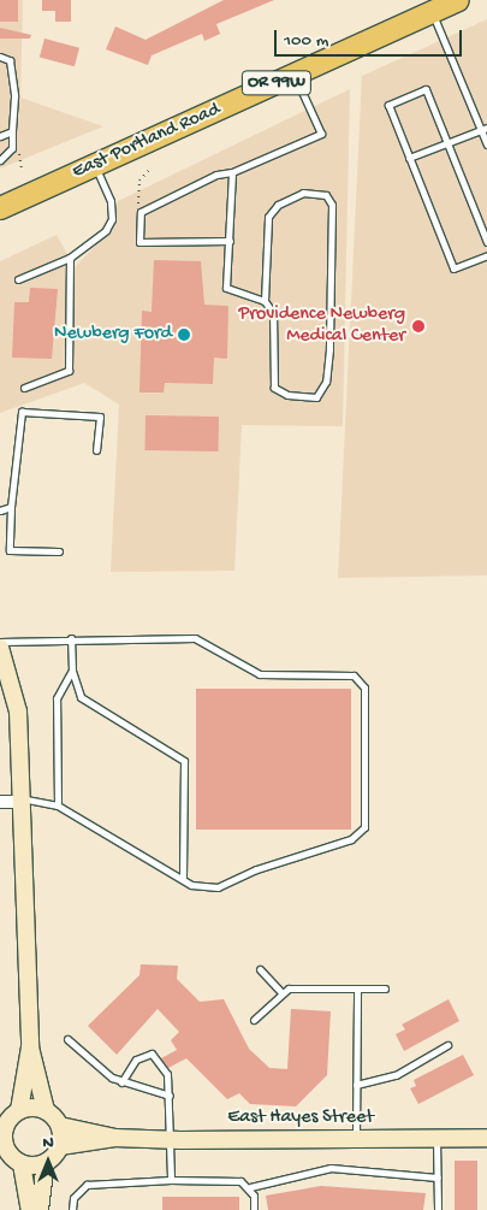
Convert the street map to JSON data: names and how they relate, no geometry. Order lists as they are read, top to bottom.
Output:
{
  "streets": {
    "highway": ["OR 99W", "East Portland Road"],
    "street": ["East Hayes Street"]
  },
  "places": ["Providence Newberg Medical Center", "Newberg Ford"],
  "scale_bar": "100 m",
  "north": "top"
}
